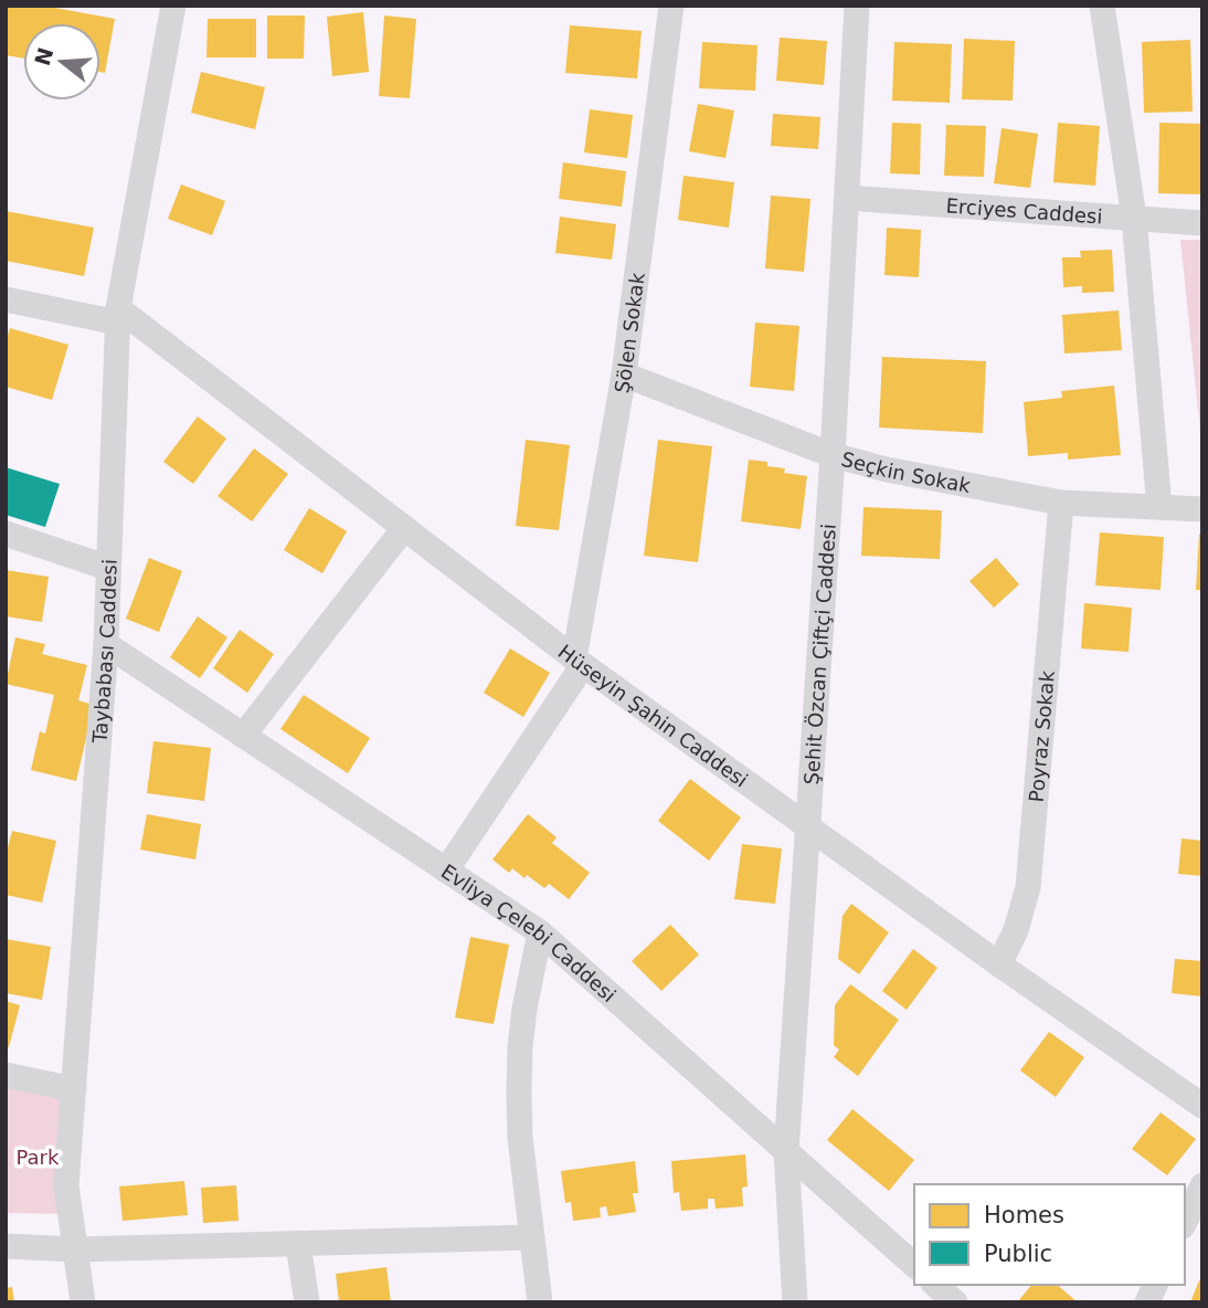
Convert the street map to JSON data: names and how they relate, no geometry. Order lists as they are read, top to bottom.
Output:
{
  "streets": {
    "street": [
      "Erciyes Caddesi",
      "Şölen Sokak",
      "Seçkin Sokak",
      "Taybabası Caddesi",
      "Şehit Özcan Çiftçi Caddesi",
      "Hüseyin Şahin Caddesi",
      "Poyraz Sokak",
      "Evliya Çelebi Caddesi"
    ]
  },
  "crossings": [
    ["Erciyes Caddesi", "Şehit Özcan Çiftçi Caddesi"],
    ["Şölen Sokak", "Seçkin Sokak"],
    ["Şölen Sokak", "Hüseyin Şahin Caddesi"],
    ["Seçkin Sokak", "Şehit Özcan Çiftçi Caddesi"],
    ["Seçkin Sokak", "Poyraz Sokak"],
    ["Taybabası Caddesi", "Hüseyin Şahin Caddesi"],
    ["Taybabası Caddesi", "Evliya Çelebi Caddesi"],
    ["Şehit Özcan Çiftçi Caddesi", "Hüseyin Şahin Caddesi"],
    ["Şehit Özcan Çiftçi Caddesi", "Evliya Çelebi Caddesi"],
    ["Hüseyin Şahin Caddesi", "Poyraz Sokak"]
  ],
  "parks": ["Park"],
  "legend": ["Homes", "Public"],
  "north": "left"
}
